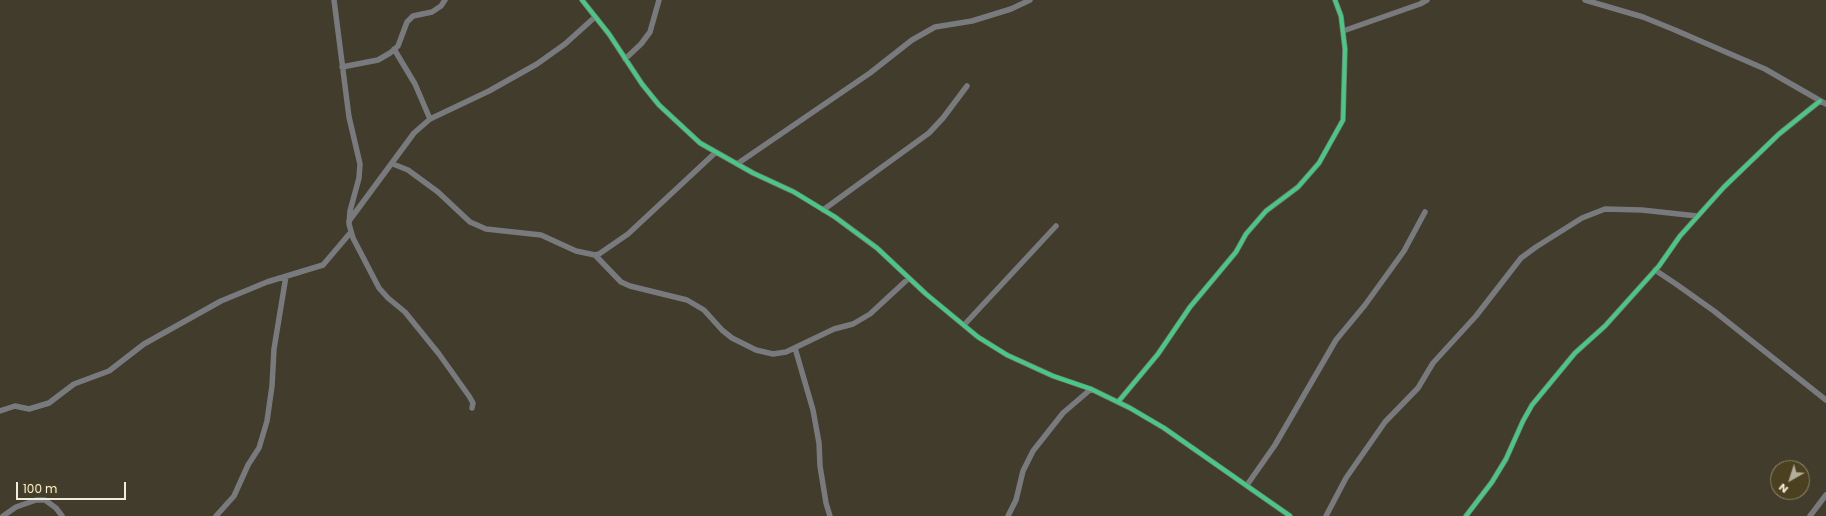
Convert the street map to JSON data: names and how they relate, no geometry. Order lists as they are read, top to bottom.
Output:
{
  "scale_bar": "100 m",
  "north": "bottom left"
}
